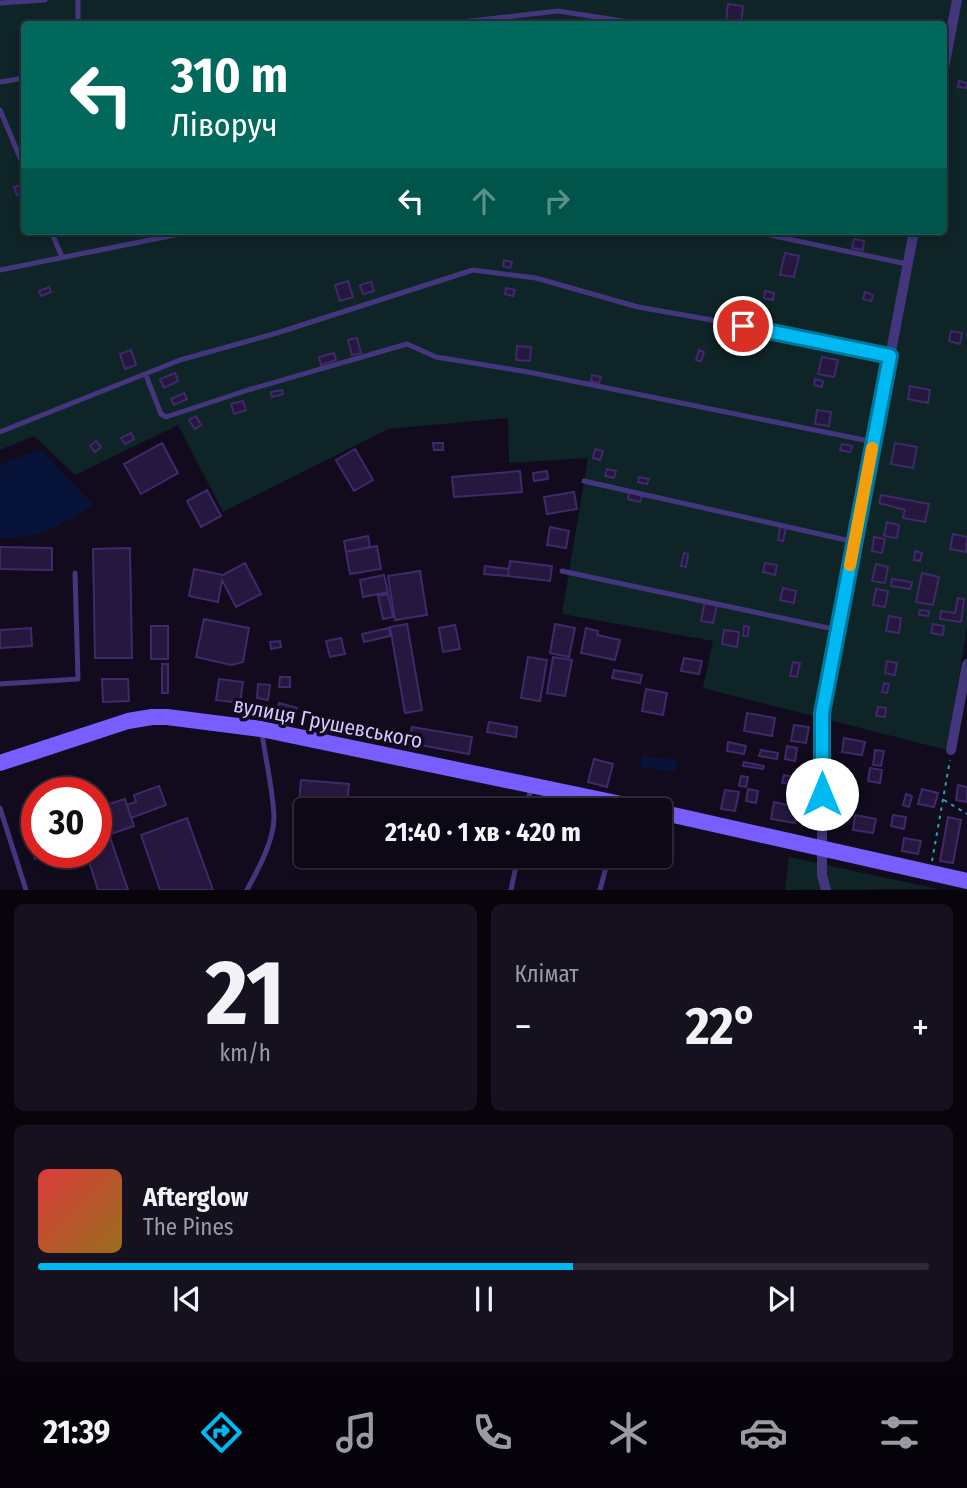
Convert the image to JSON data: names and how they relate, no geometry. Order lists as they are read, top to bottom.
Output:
{
  "streets": {
    "street": ["вулиця Грушевського"]
  },
  "page": {
    "turn": ["310 m", "Ліворуч"],
    "limit": "30",
    "trip": "21:40 · 1 хв · 420 m",
    "tile": [
      ["21", "km/h"],
      "Клімат"
    ],
    "heat": ["−", "22°", "+"],
    "song": ["Afterglow", "The Pines"],
    "tabs": "21:39"
  }
}
